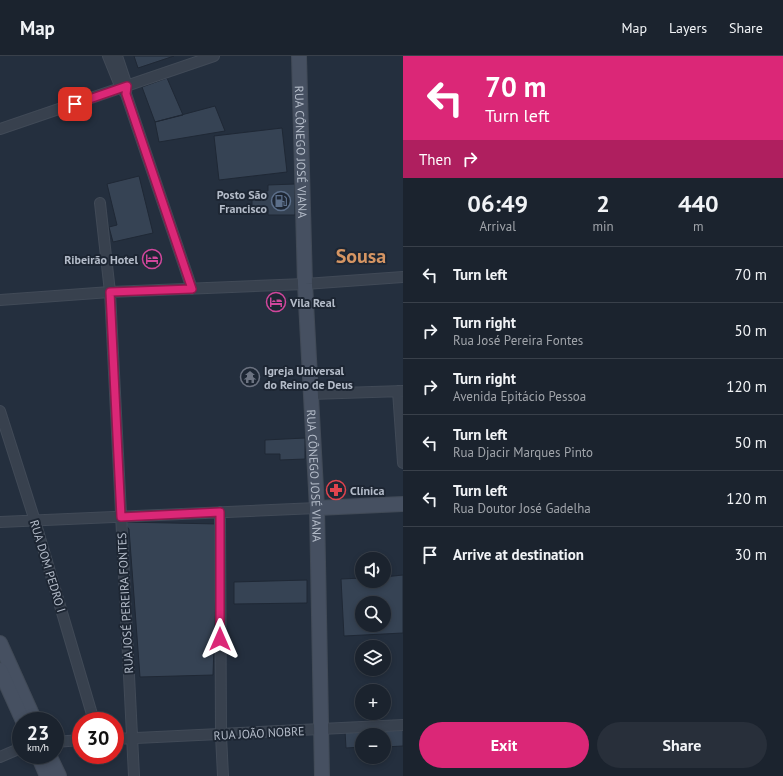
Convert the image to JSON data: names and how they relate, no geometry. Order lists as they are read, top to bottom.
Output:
{
  "streets": {
    "main road": ["RUA CÔNEGO JOSÉ VIANA"],
    "street": ["RUA DOM PEDRO I", "RUA JOSÉ PEREIRA FONTES", "RUA JOÃO NOBRE"]
  },
  "crossings": [
    ["RUA CÔNEGO JOSÉ VIANA", "RUA JOÃO NOBRE"],
    ["RUA JOSÉ PEREIRA FONTES", "RUA JOÃO NOBRE"]
  ],
  "districts": ["Sousa"],
  "places": {
    "fuel station": ["Posto São Francisco"],
    "hotel": ["Ribeirão Hotel", "Vila Real"],
    "temple": ["Igreja Universal do Reino de Deus"],
    "pharmacy": ["Clínica"]
  },
  "page": {
    "header": "Map",
    "nav": ["Map", "Layers", "Share"],
    "turn": ["70 m", "Turn left"],
    "then": "Then",
    "eta": [
      "06:49",
      "Arrival",
      "2",
      "min",
      "440",
      "m"
    ],
    "list": [
      {
        "name": "Turn left",
        "value": "70 m"
      },
      {
        "name": "Turn right",
        "note": "Rua José Pereira Fontes",
        "value": "50 m"
      },
      {
        "name": "Turn right",
        "note": "Avenida Epitácio Pessoa",
        "value": "120 m"
      },
      {
        "name": "Turn left",
        "note": "Rua Djacir Marques Pinto",
        "value": "50 m"
      },
      {
        "name": "Turn left",
        "note": "Rua Doutor José Gadelha",
        "value": "120 m"
      },
      {
        "name": "Arrive at destination",
        "value": "30 m"
      }
    ],
    "map_buttons": ["+", "−"],
    "speed": "23 km/h",
    "limit": "30",
    "buttons": ["Exit", "Share"]
  }
}
